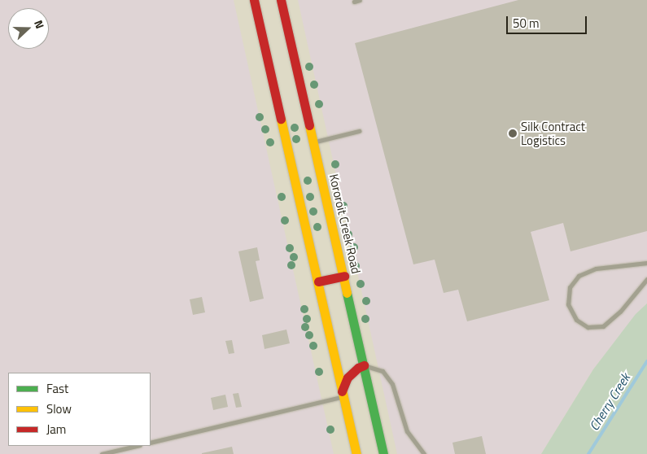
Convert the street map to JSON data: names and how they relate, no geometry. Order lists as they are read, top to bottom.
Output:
{
  "streets": {
    "main road": ["Kororoit Creek Road"]
  },
  "water": ["Cherry Creek"],
  "places": ["Silk Contract Logistics"],
  "legend": ["Fast", "Slow", "Jam"],
  "scale_bar": "50 m",
  "north": "right"
}
